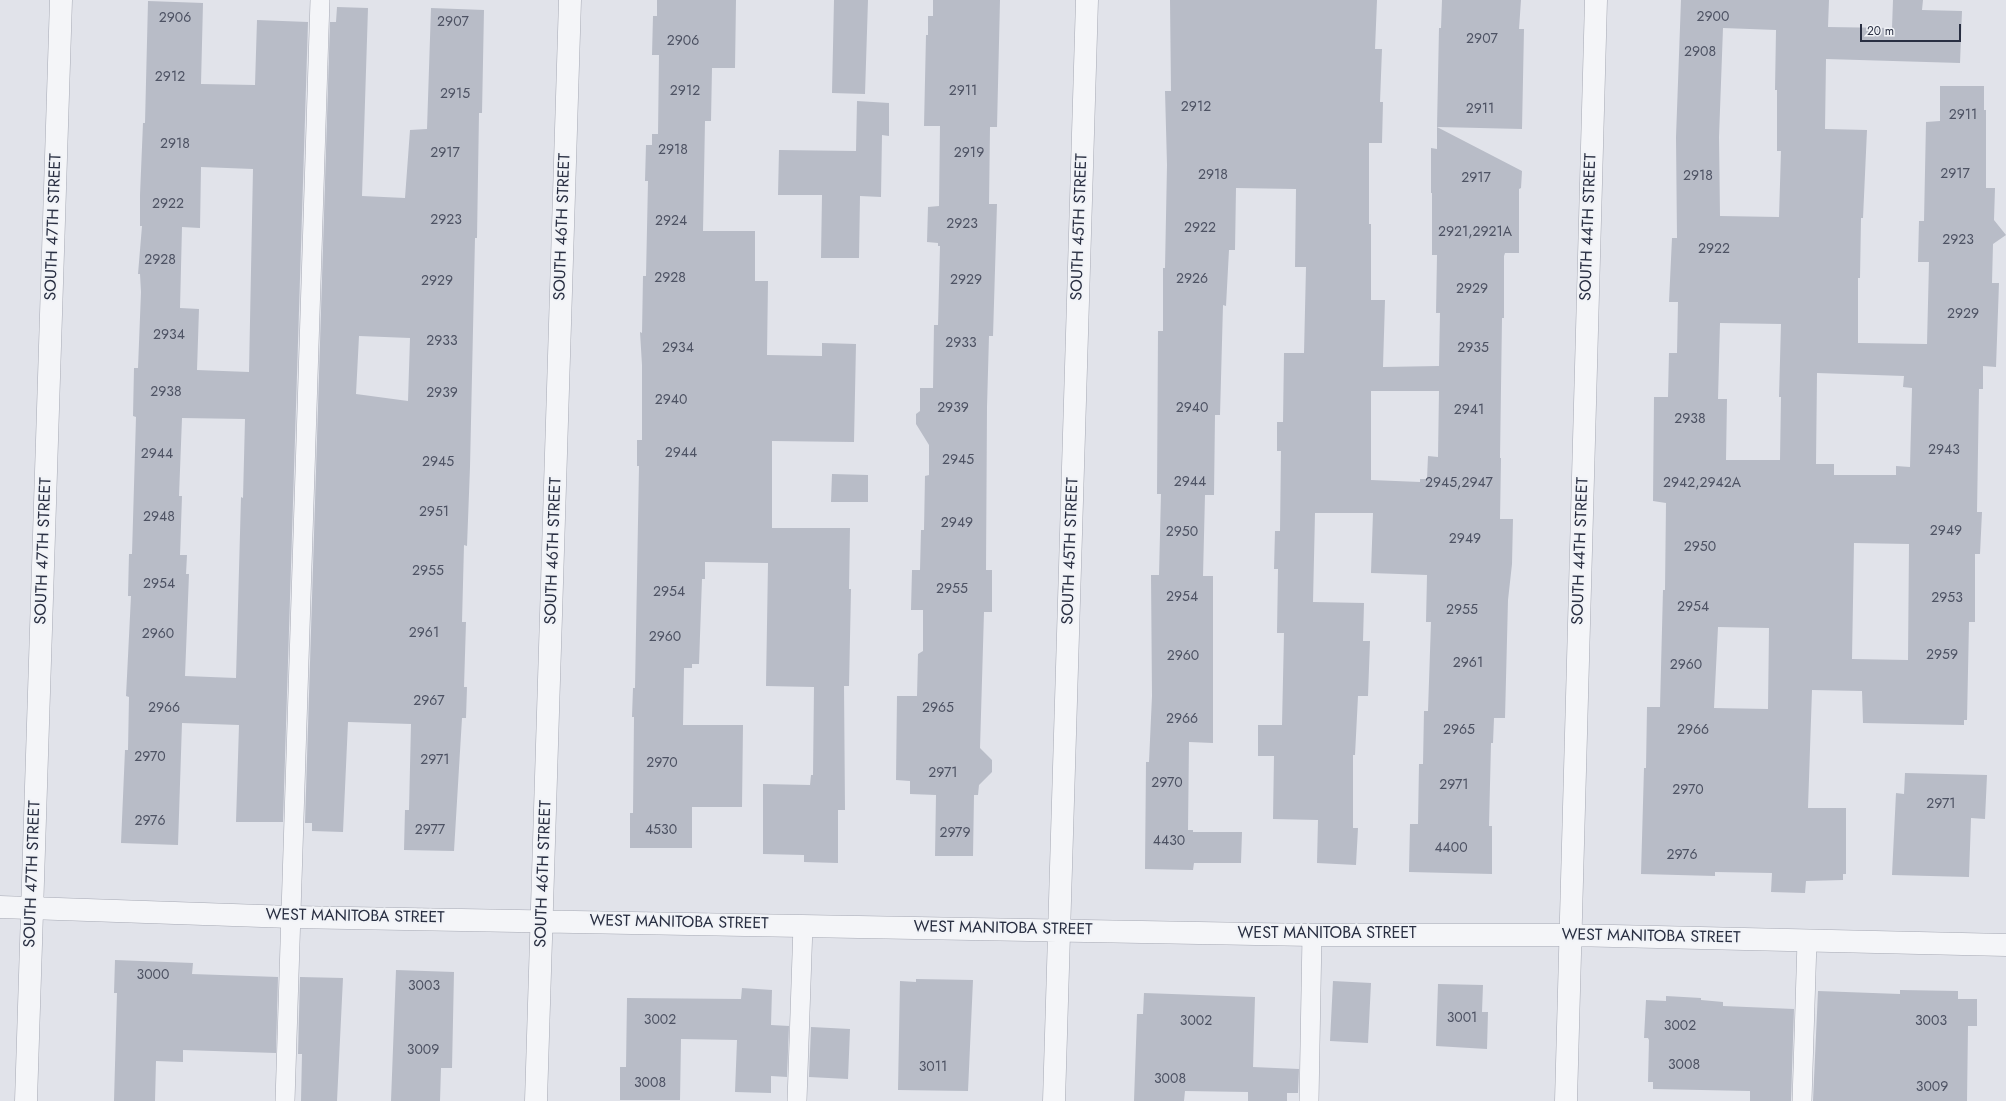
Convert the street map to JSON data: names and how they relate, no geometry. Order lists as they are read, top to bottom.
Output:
{
  "streets": {
    "street": [
      "SOUTH 47TH STREET",
      "SOUTH 46TH STREET",
      "SOUTH 45TH STREET",
      "SOUTH 44TH STREET",
      "WEST MANITOBA STREET"
    ]
  },
  "crossings": [
    ["SOUTH 47TH STREET", "WEST MANITOBA STREET"],
    ["SOUTH 46TH STREET", "WEST MANITOBA STREET"],
    ["SOUTH 45TH STREET", "WEST MANITOBA STREET"],
    ["SOUTH 44TH STREET", "WEST MANITOBA STREET"]
  ],
  "house_numbers": [
    "2900",
    "2906",
    "2907",
    "2907",
    "2906",
    "2908",
    "2912",
    "2912",
    "2911",
    "2915",
    "2912",
    "2911",
    "2911",
    "2918",
    "2918",
    "2917",
    "2919",
    "2917",
    "2918",
    "2918",
    "2917",
    "2922",
    "2923",
    "2924",
    "2923",
    "2922",
    "2921,2921A",
    "2923",
    "2922",
    "2928",
    "2928",
    "2926",
    "2929",
    "2929",
    "2929",
    "2929",
    "2934",
    "2933",
    "2933",
    "2934",
    "2935",
    "2938",
    "2939",
    "2940",
    "2939",
    "2940",
    "2941",
    "2938",
    "2943",
    "2944",
    "2944",
    "2945",
    "2945",
    "2944",
    "2945,2947",
    "2942,2942A",
    "2951",
    "2948",
    "2949",
    "2949",
    "2950",
    "2949",
    "2950",
    "2955",
    "2954",
    "2955",
    "2954",
    "2954",
    "2953",
    "2954",
    "2955",
    "2961",
    "2960",
    "2960",
    "2959",
    "2960",
    "2961",
    "2960",
    "2967",
    "2966",
    "2965",
    "2966",
    "2965",
    "2966",
    "2970",
    "2971",
    "2970",
    "2971",
    "2970",
    "2971",
    "2970",
    "2971",
    "2976",
    "2977",
    "4530",
    "2979",
    "4430",
    "4400",
    "2976",
    "3000",
    "3003",
    "3001",
    "3002",
    "3002",
    "3003",
    "3002",
    "3009",
    "3008",
    "3011",
    "3008",
    "3008",
    "3009"
  ],
  "scale_bar": "20 m"
}
